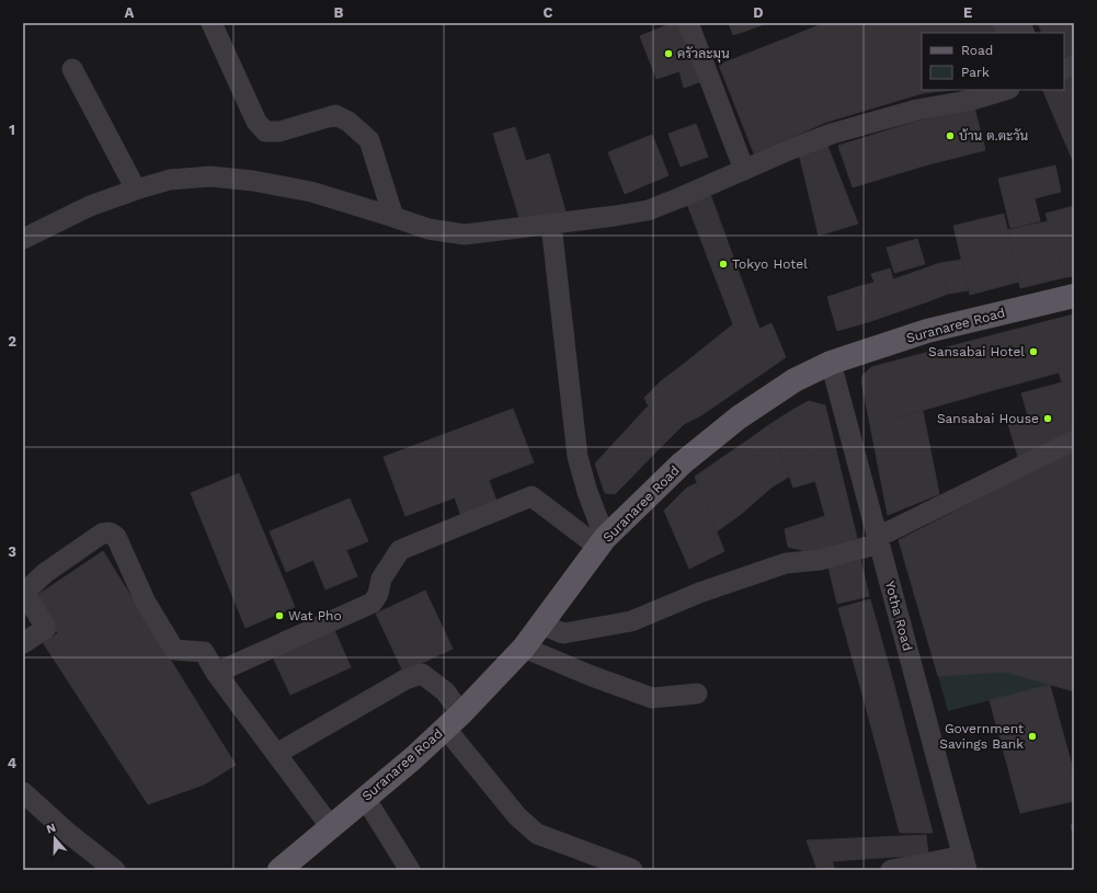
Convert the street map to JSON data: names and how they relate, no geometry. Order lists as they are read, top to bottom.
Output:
{
  "streets": {
    "main road": ["Suranaree Road"],
    "street": ["Yotha Road"]
  },
  "crossings": [
    ["Suranaree Road", "Yotha Road"]
  ],
  "places": [
    "ครัวละมุน",
    "บ้าน ต.ตะวัน",
    "Tokyo Hotel",
    "Sansabai Hotel",
    "Sansabai House",
    "Wat Pho",
    "Government Savings Bank"
  ],
  "legend": ["Road", "Park"],
  "north": "top",
  "grid": {
    "columns": [
      "A",
      "B",
      "C",
      "D",
      "E"
    ],
    "rows": [
      "1",
      "2",
      "3",
      "4"
    ]
  }
}
